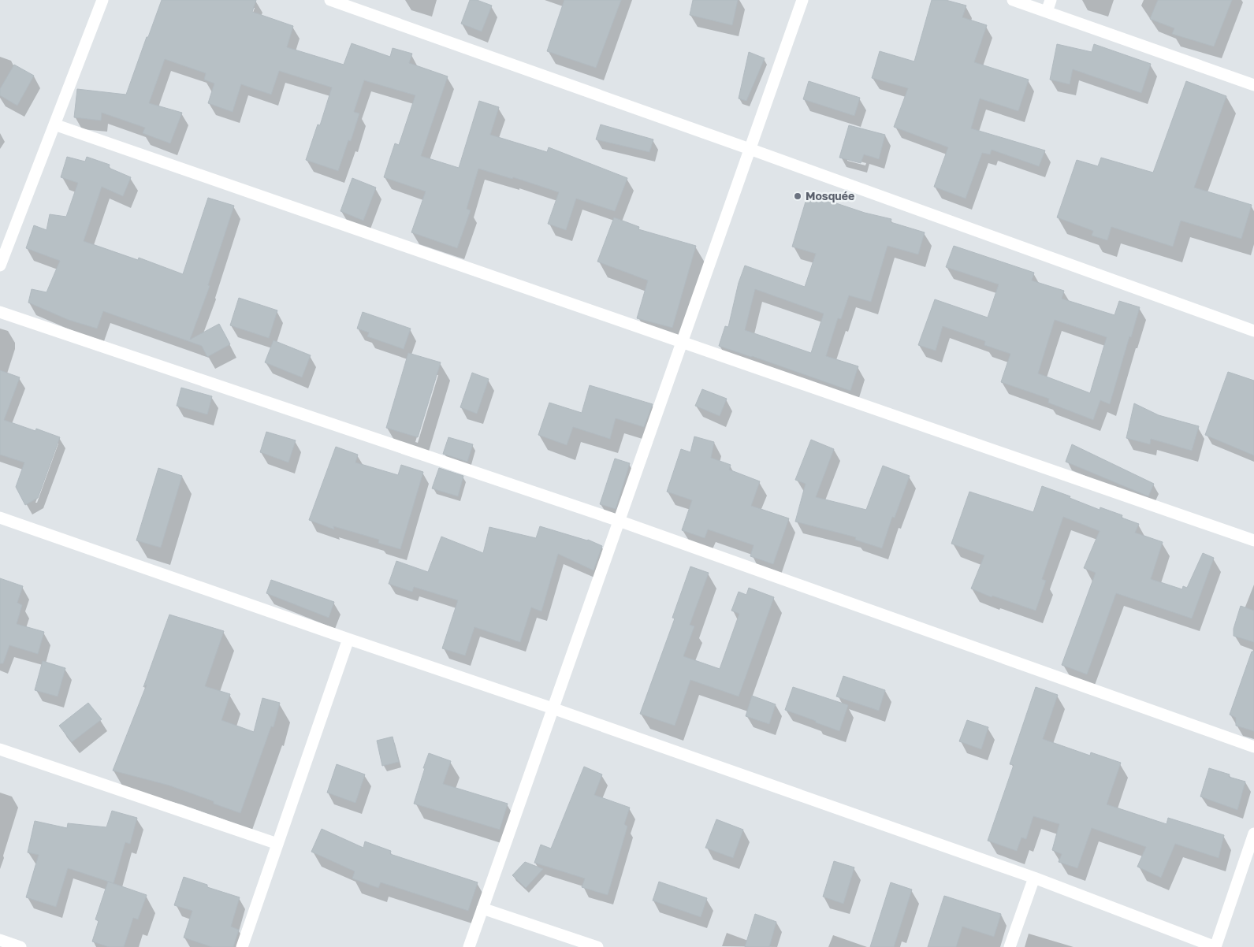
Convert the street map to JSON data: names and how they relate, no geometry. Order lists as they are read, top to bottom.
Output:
{
  "places": ["Mosquée"]
}
